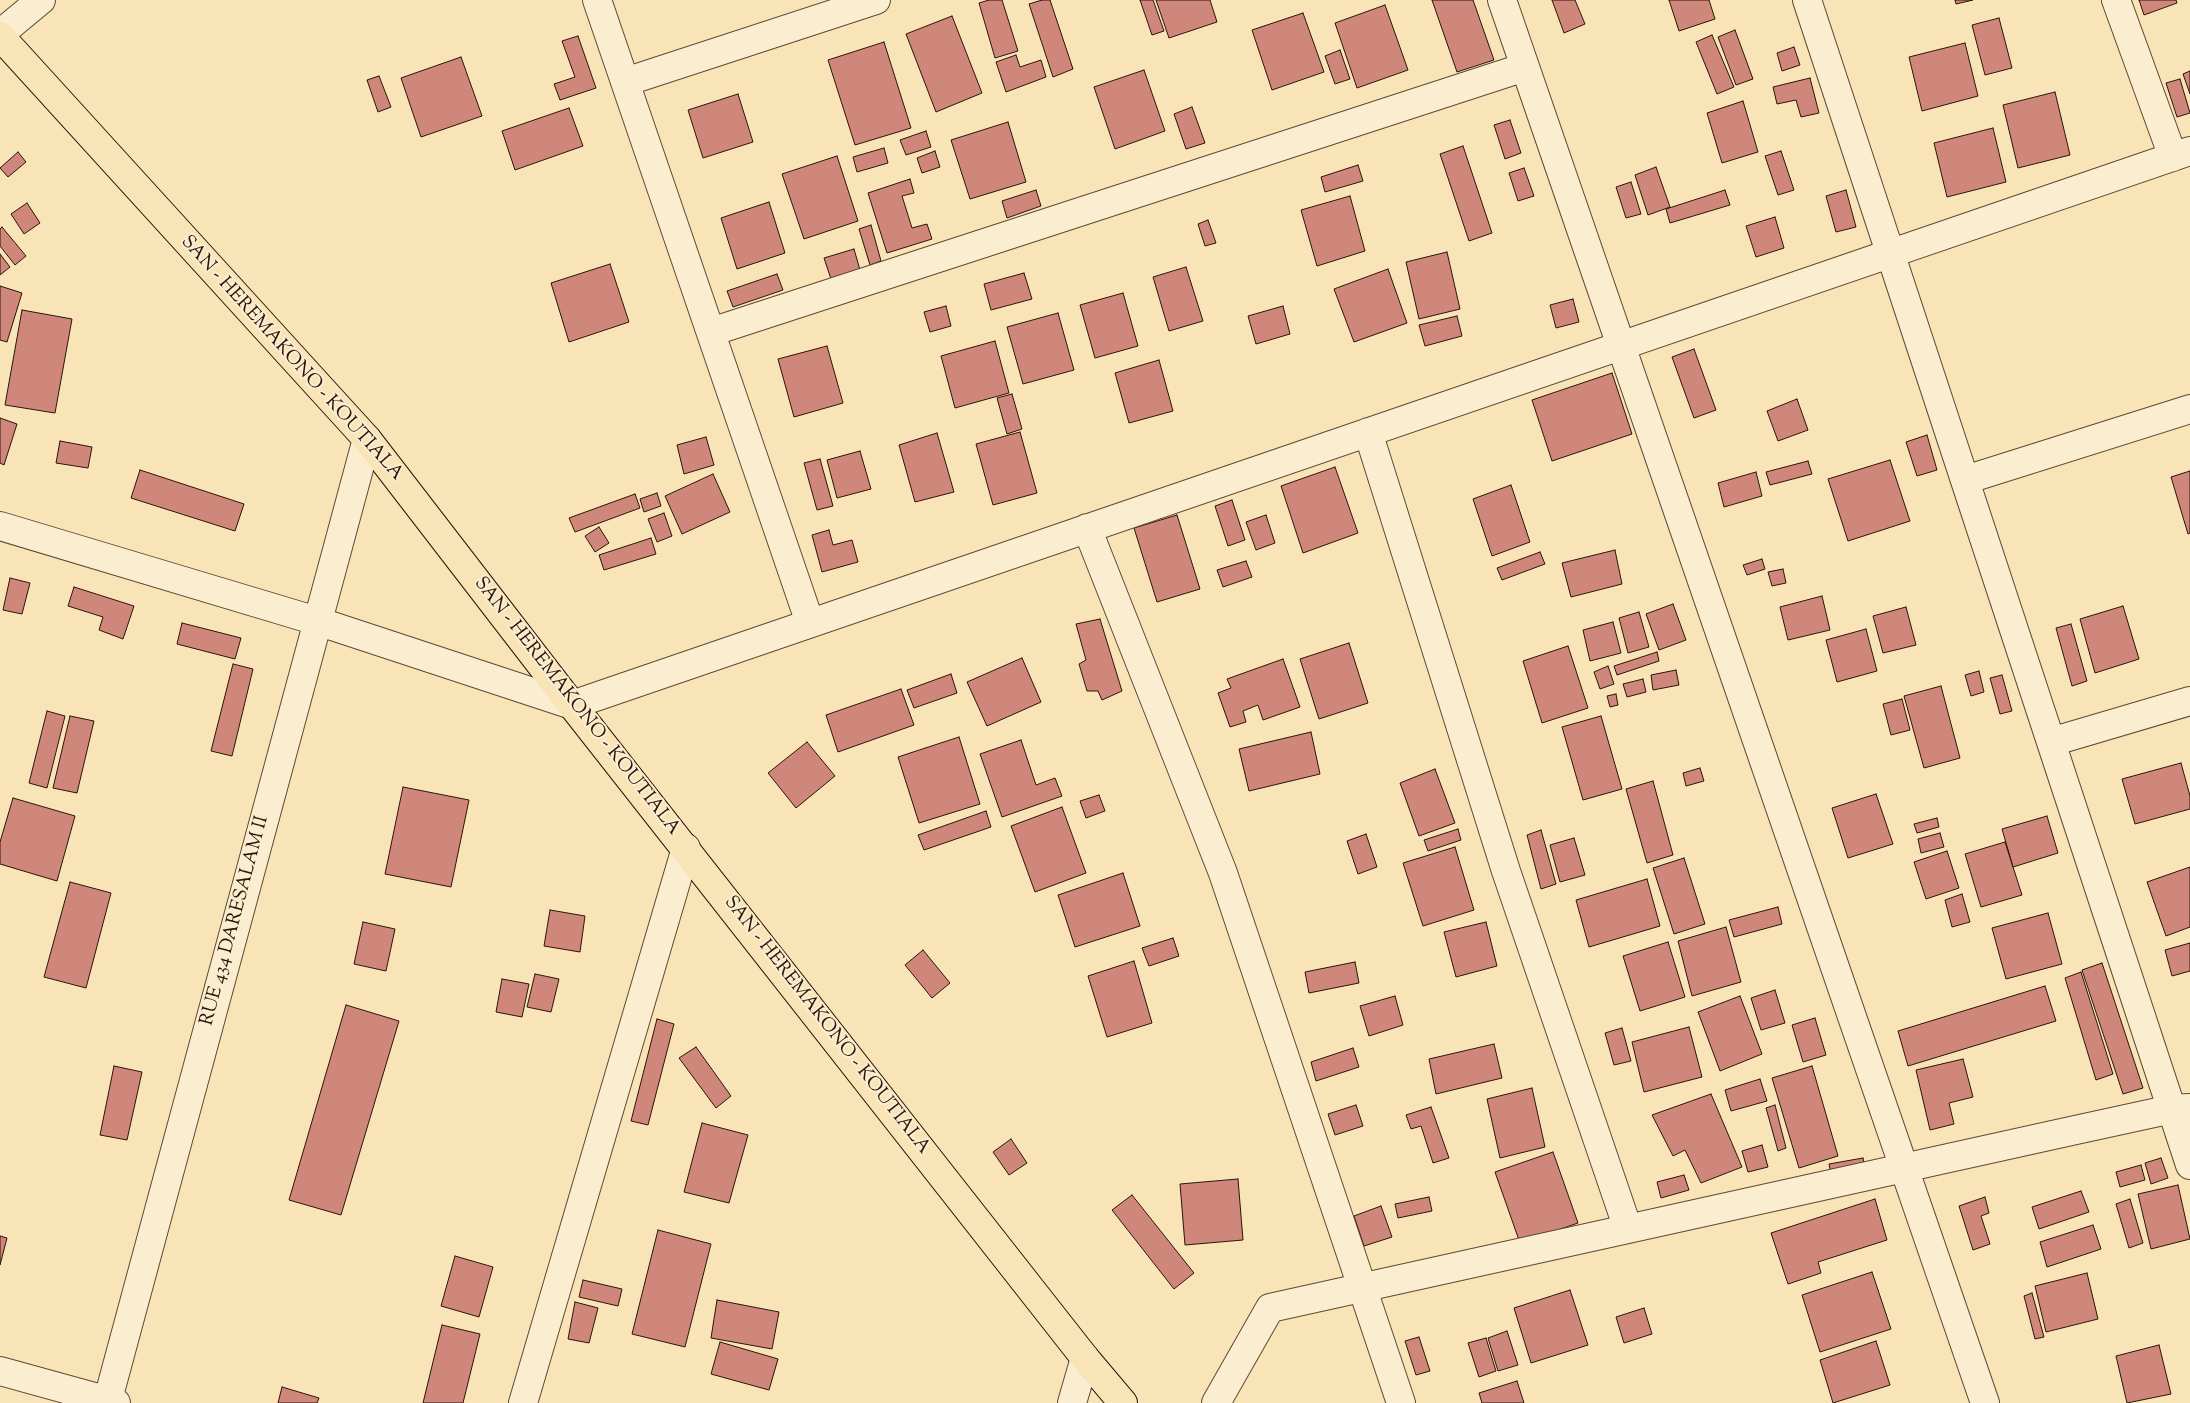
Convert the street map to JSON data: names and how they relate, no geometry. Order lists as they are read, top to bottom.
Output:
{
  "streets": {
    "main road": ["SAN - HEREMAKONO - KOUTIALA"],
    "street": ["RUE 434 DARESALAM II"]
  },
  "crossings": [
    ["SAN - HEREMAKONO - KOUTIALA", "RUE 434 DARESALAM II"]
  ]
}
